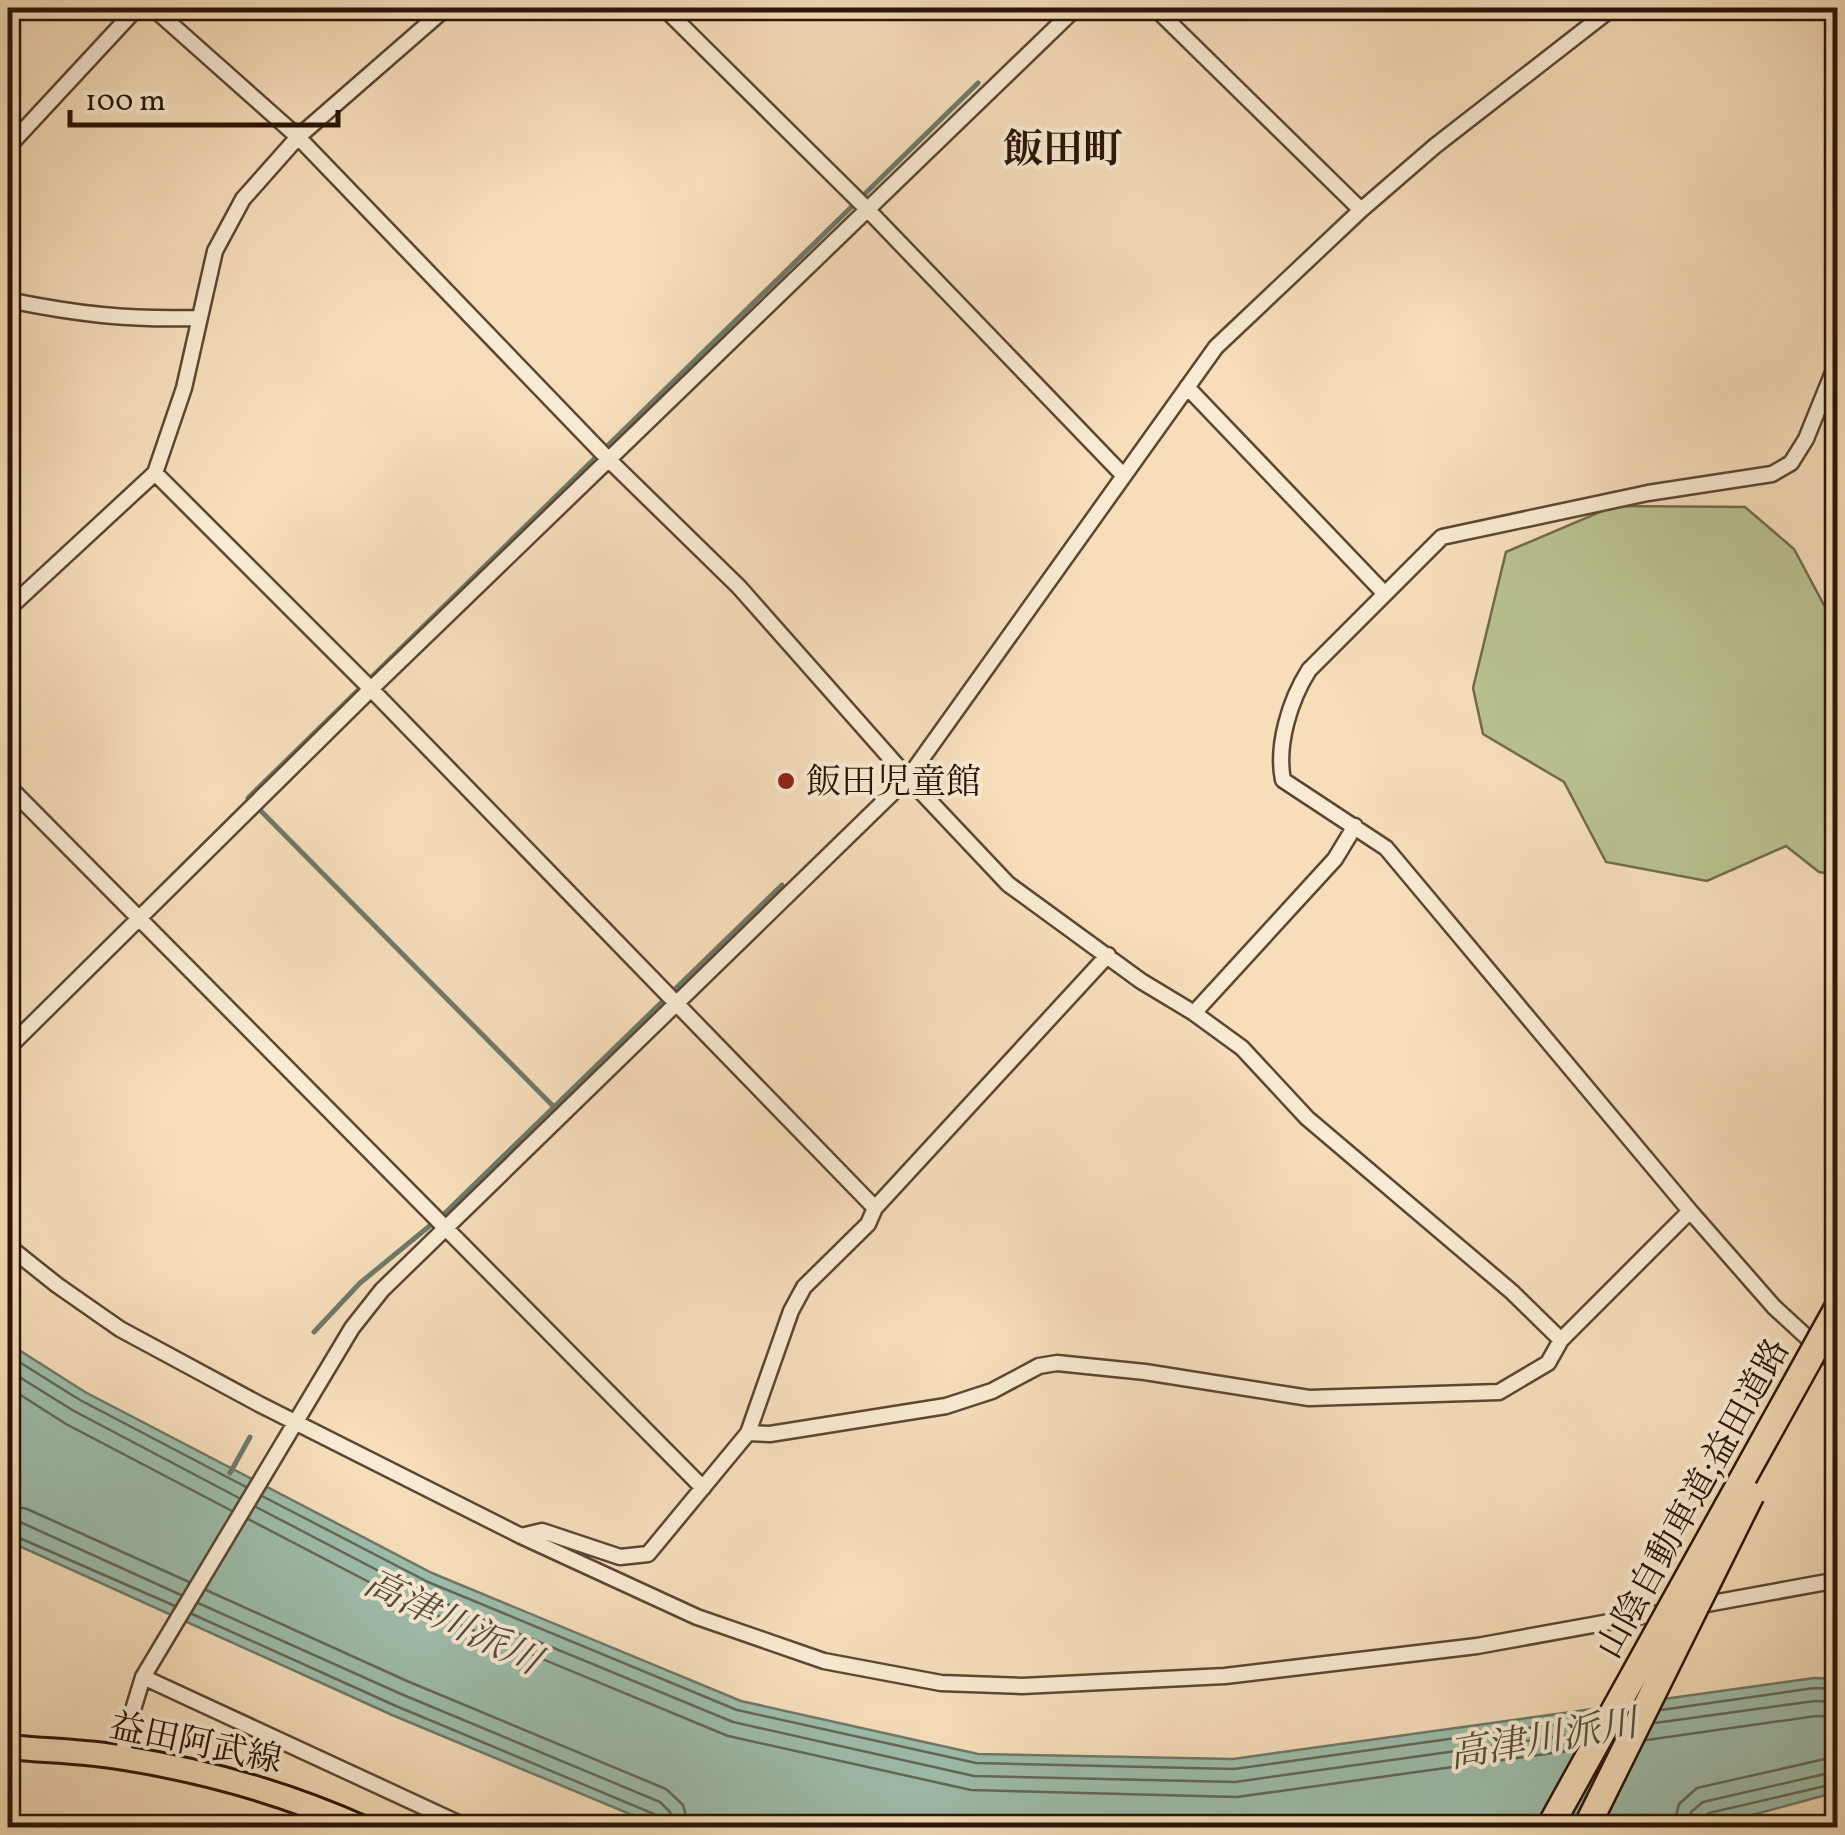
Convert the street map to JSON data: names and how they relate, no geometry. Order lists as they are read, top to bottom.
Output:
{
  "streets": {
    "highway": ["山陰自動車道;益田道路"],
    "main road": ["益田阿武線"]
  },
  "districts": ["飯田町"],
  "water": ["高津川派川"],
  "places": ["飯田児童館"],
  "scale_bar": "100 m"
}
